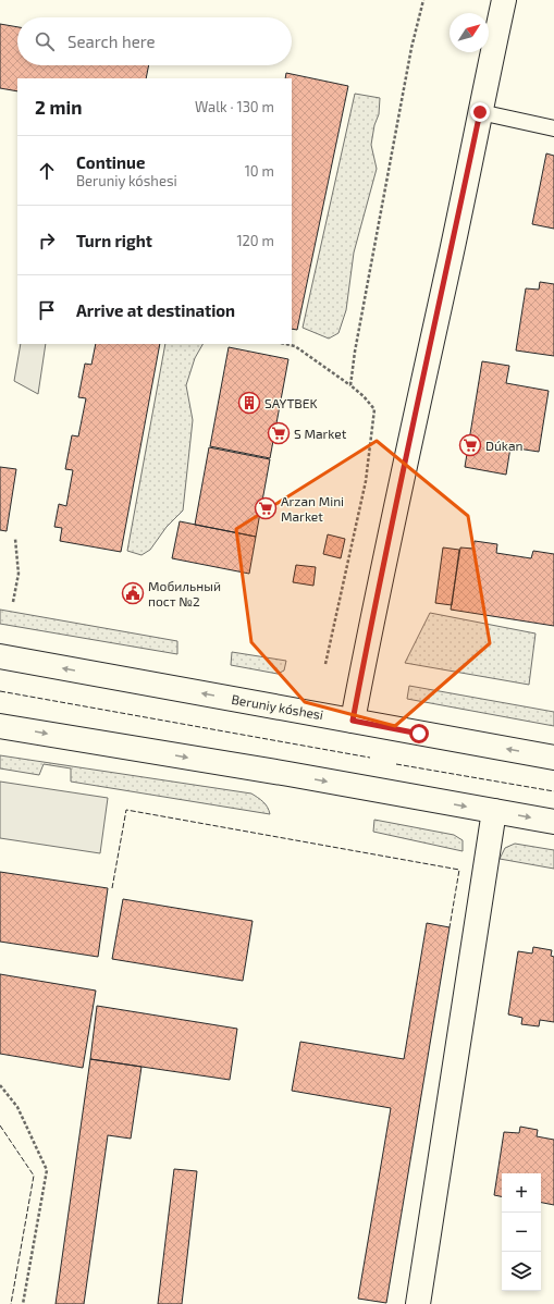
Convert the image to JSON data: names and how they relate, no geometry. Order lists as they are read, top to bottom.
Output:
{
  "streets": {
    "street": ["Beruniy kóshesi"]
  },
  "places": {
    "building": ["SAYTBEK"],
    "supermarket": ["S Market", "Dúkan", "Arzan Mini Market"],
    "public building": ["Мобильный пост №2"]
  },
  "north": "top right",
  "page": {
    "search": "Search here",
    "heading": ["2 min", "Walk · 130 m"],
    "list": [
      ["Continue", "Beruniy kóshesi", "10 m"],
      ["Turn right", "120 m"],
      "Arrive at destination"
    ],
    "map_buttons": ["+", "−"]
  }
}
